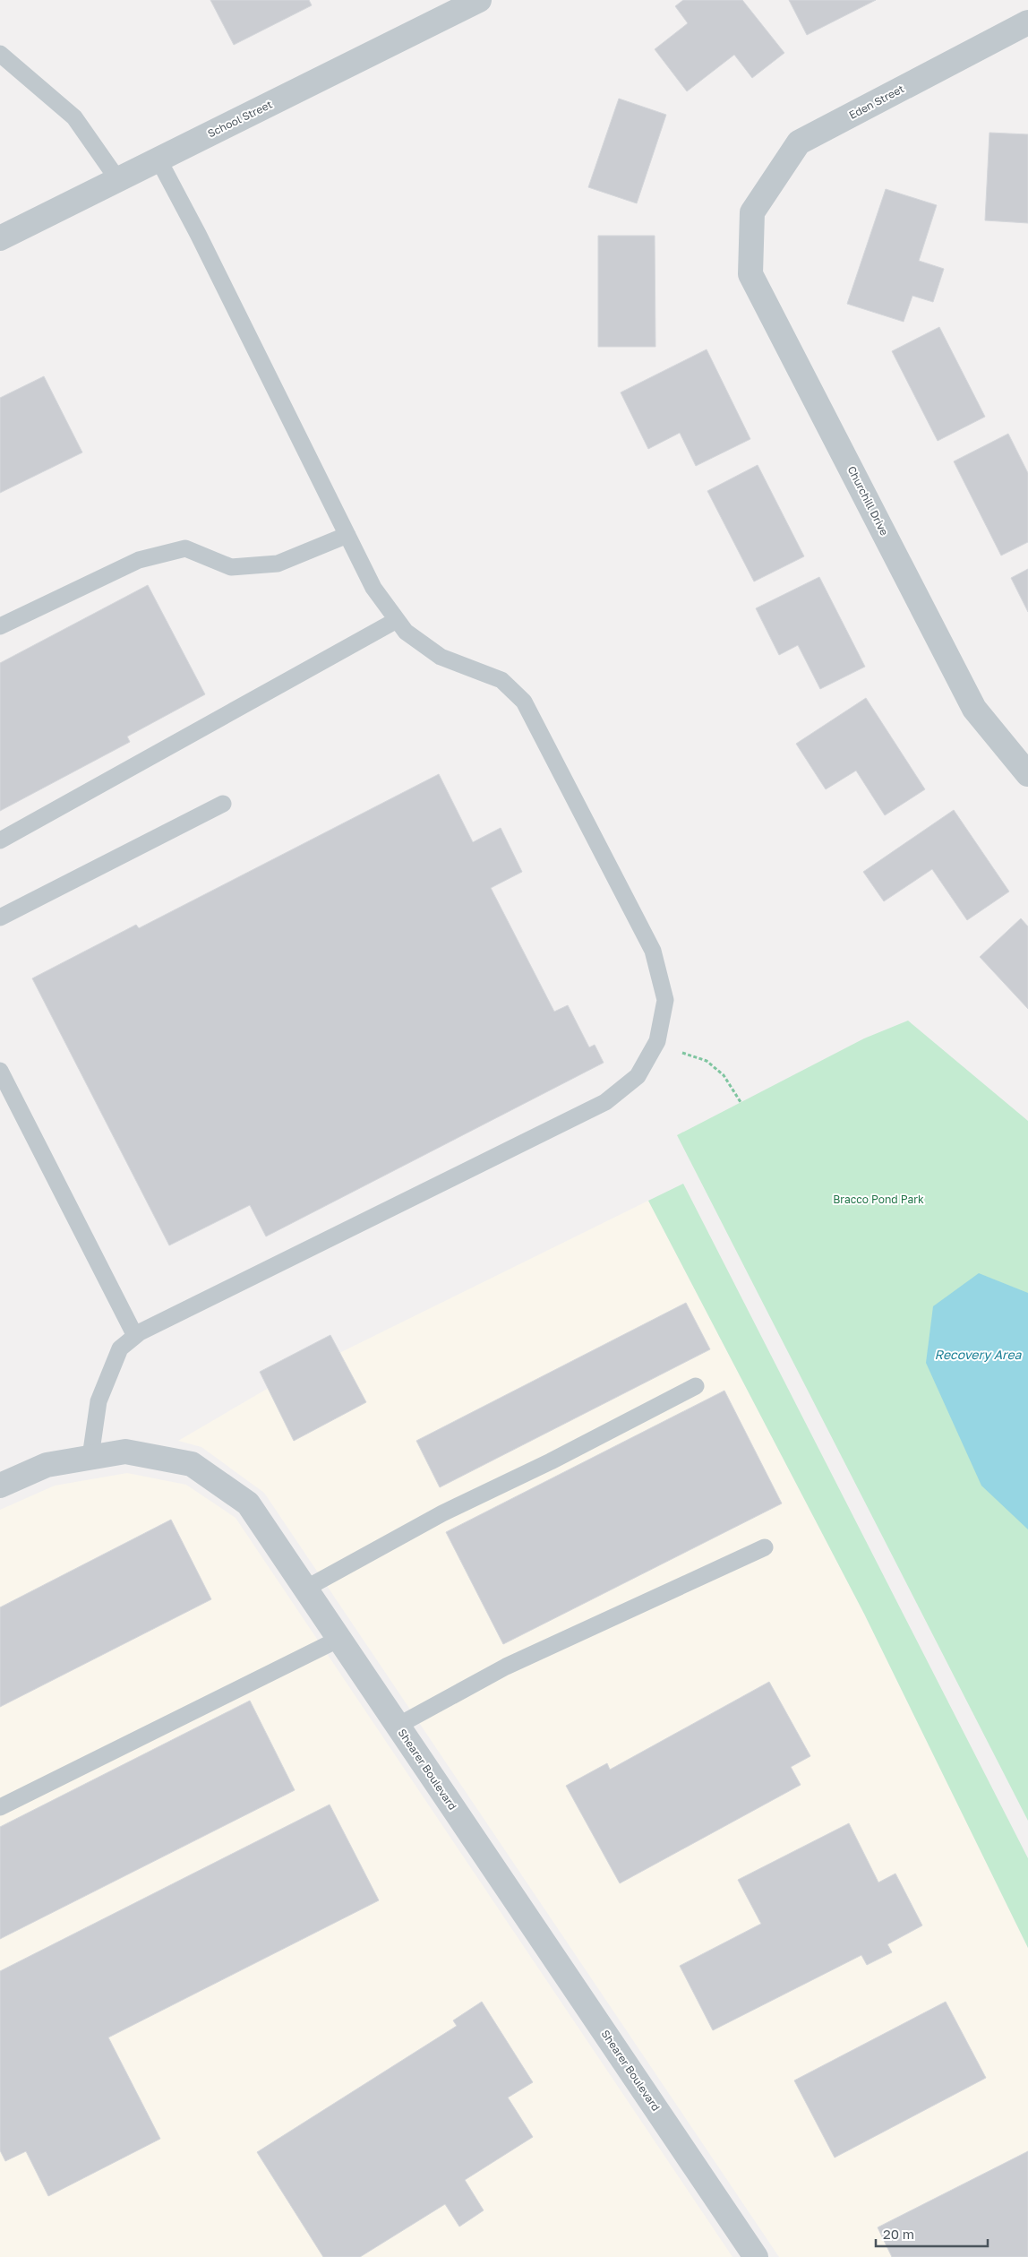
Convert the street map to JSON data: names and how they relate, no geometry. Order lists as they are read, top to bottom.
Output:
{
  "streets": {
    "street": [
      "Eden Street",
      "School Street",
      "Churchill Drive",
      "Shearer Boulevard"
    ]
  },
  "crossings": [
    ["Eden Street", "Churchill Drive"]
  ],
  "water": ["Recovery Area"],
  "parks": ["Bracco Pond Park"],
  "scale_bar": "20 m"
}
